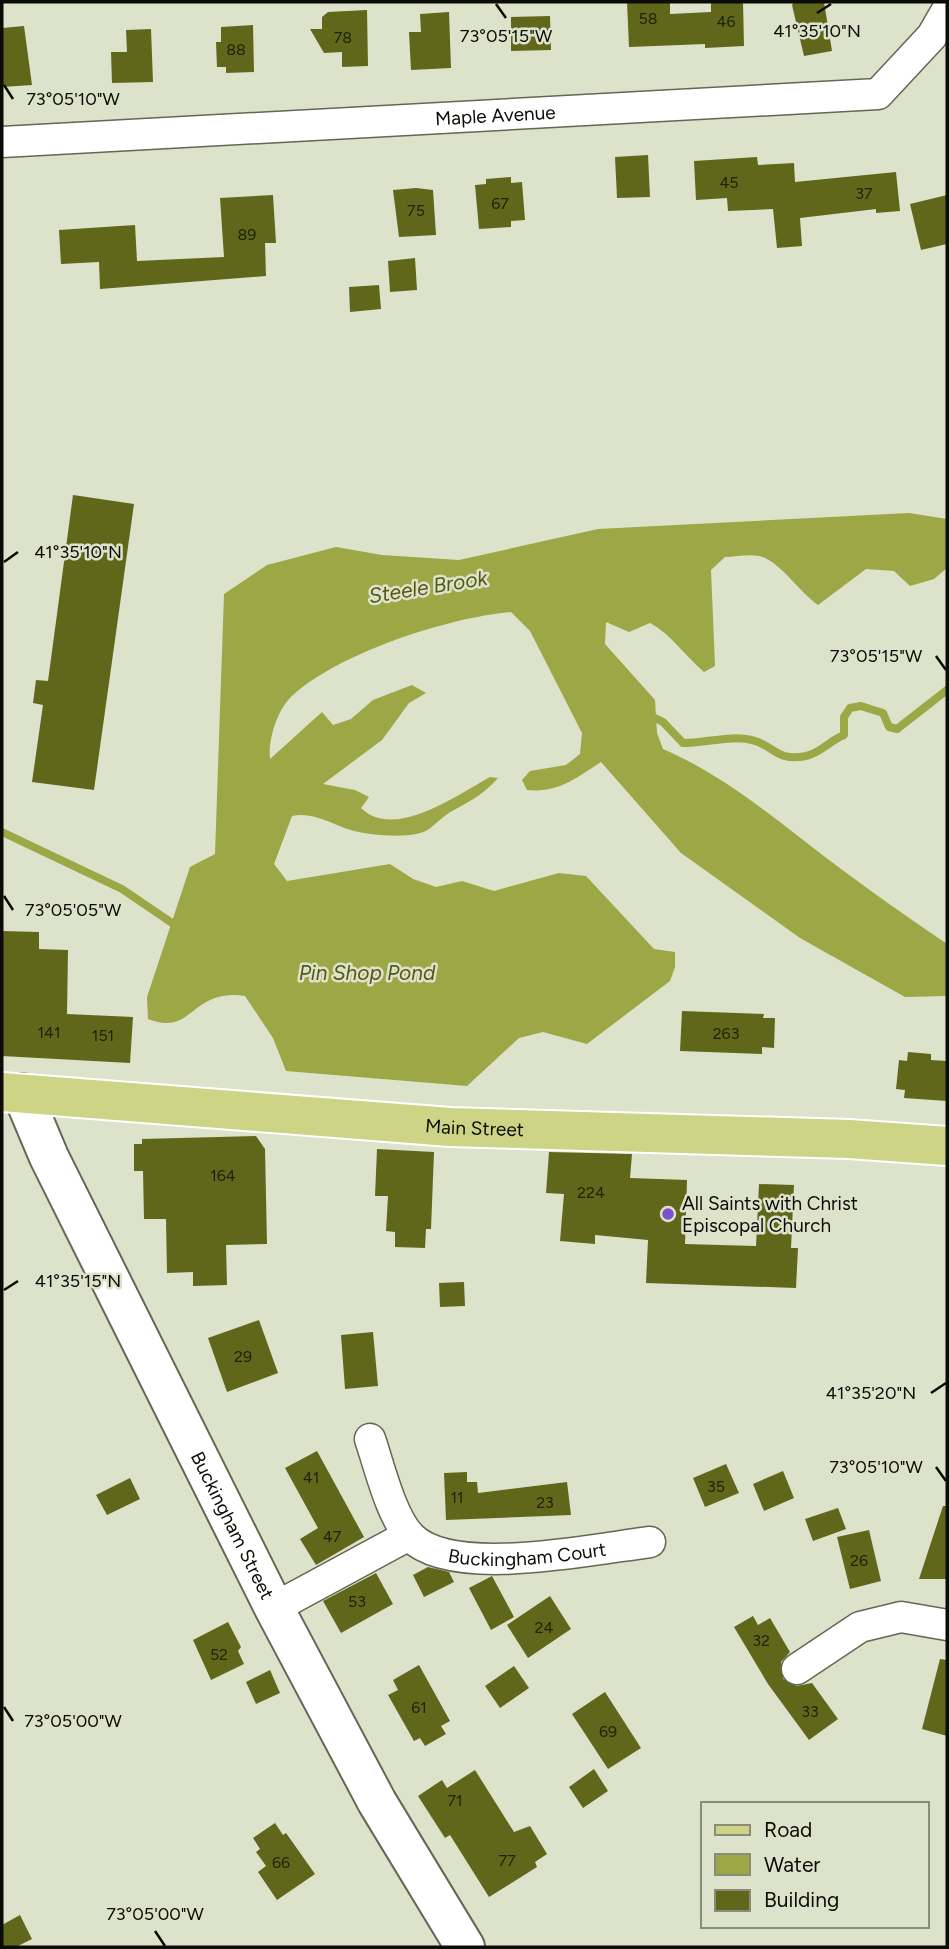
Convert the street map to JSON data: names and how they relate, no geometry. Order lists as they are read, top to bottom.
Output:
{
  "streets": {
    "main road": ["Main Street", "Buckingham Street"],
    "street": ["Maple Avenue", "Buckingham Court"]
  },
  "crossings": [
    ["Main Street", "Buckingham Street"]
  ],
  "water": ["Steele Brook", "Pin Shop Pond"],
  "places": ["All Saints with Christ Episcopal Church"],
  "house_numbers": [
    "58",
    "46",
    "78",
    "88",
    "45",
    "37",
    "67",
    "75",
    "89",
    "141",
    "263",
    "151",
    "164",
    "224",
    "29",
    "41",
    "35",
    "11",
    "23",
    "47",
    "26",
    "53",
    "24",
    "32",
    "52",
    "61",
    "33",
    "69",
    "71",
    "77",
    "66"
  ],
  "legend": ["Road", "Water", "Building"],
  "coordinates": [
    "41°35'10\"N",
    "73°05'15\"W",
    "73°05'10\"W",
    "73°05'05\"W",
    "41°35'15\"N",
    "41°35'20\"N",
    "73°05'00\"W"
  ]
}
